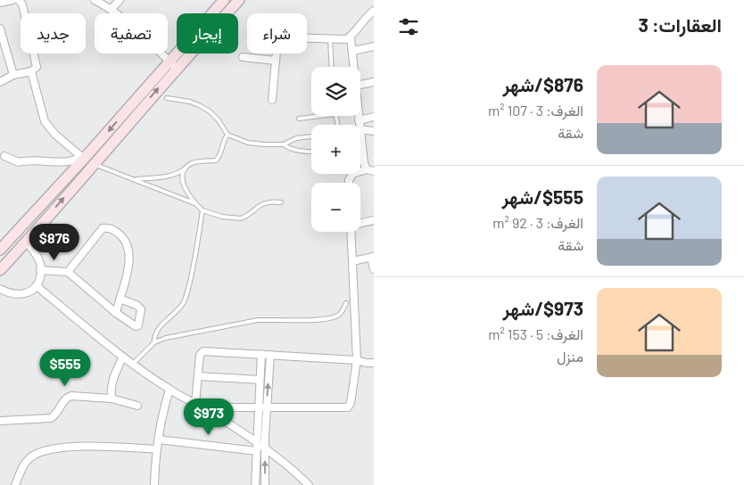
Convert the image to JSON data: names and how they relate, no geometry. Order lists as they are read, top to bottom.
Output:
{
  "page": {
    "heading": "العقارات: 3",
    "chip": [
      "شراء",
      "إيجار",
      "تصفية",
      "جديد"
    ],
    "list": [
      {
        "name": "$876/شهر",
        "note": "الغرف: 3 · 107 m² · شقة"
      },
      {
        "name": "$555/شهر",
        "note": "الغرف: 3 · 92 m² · شقة"
      },
      {
        "name": "$973/شهر",
        "note": "الغرف: 5 · 153 m² · منزل"
      }
    ],
    "map_buttons": ["+", "−"],
    "price": ["$876", "$555", "$973"]
  }
}
